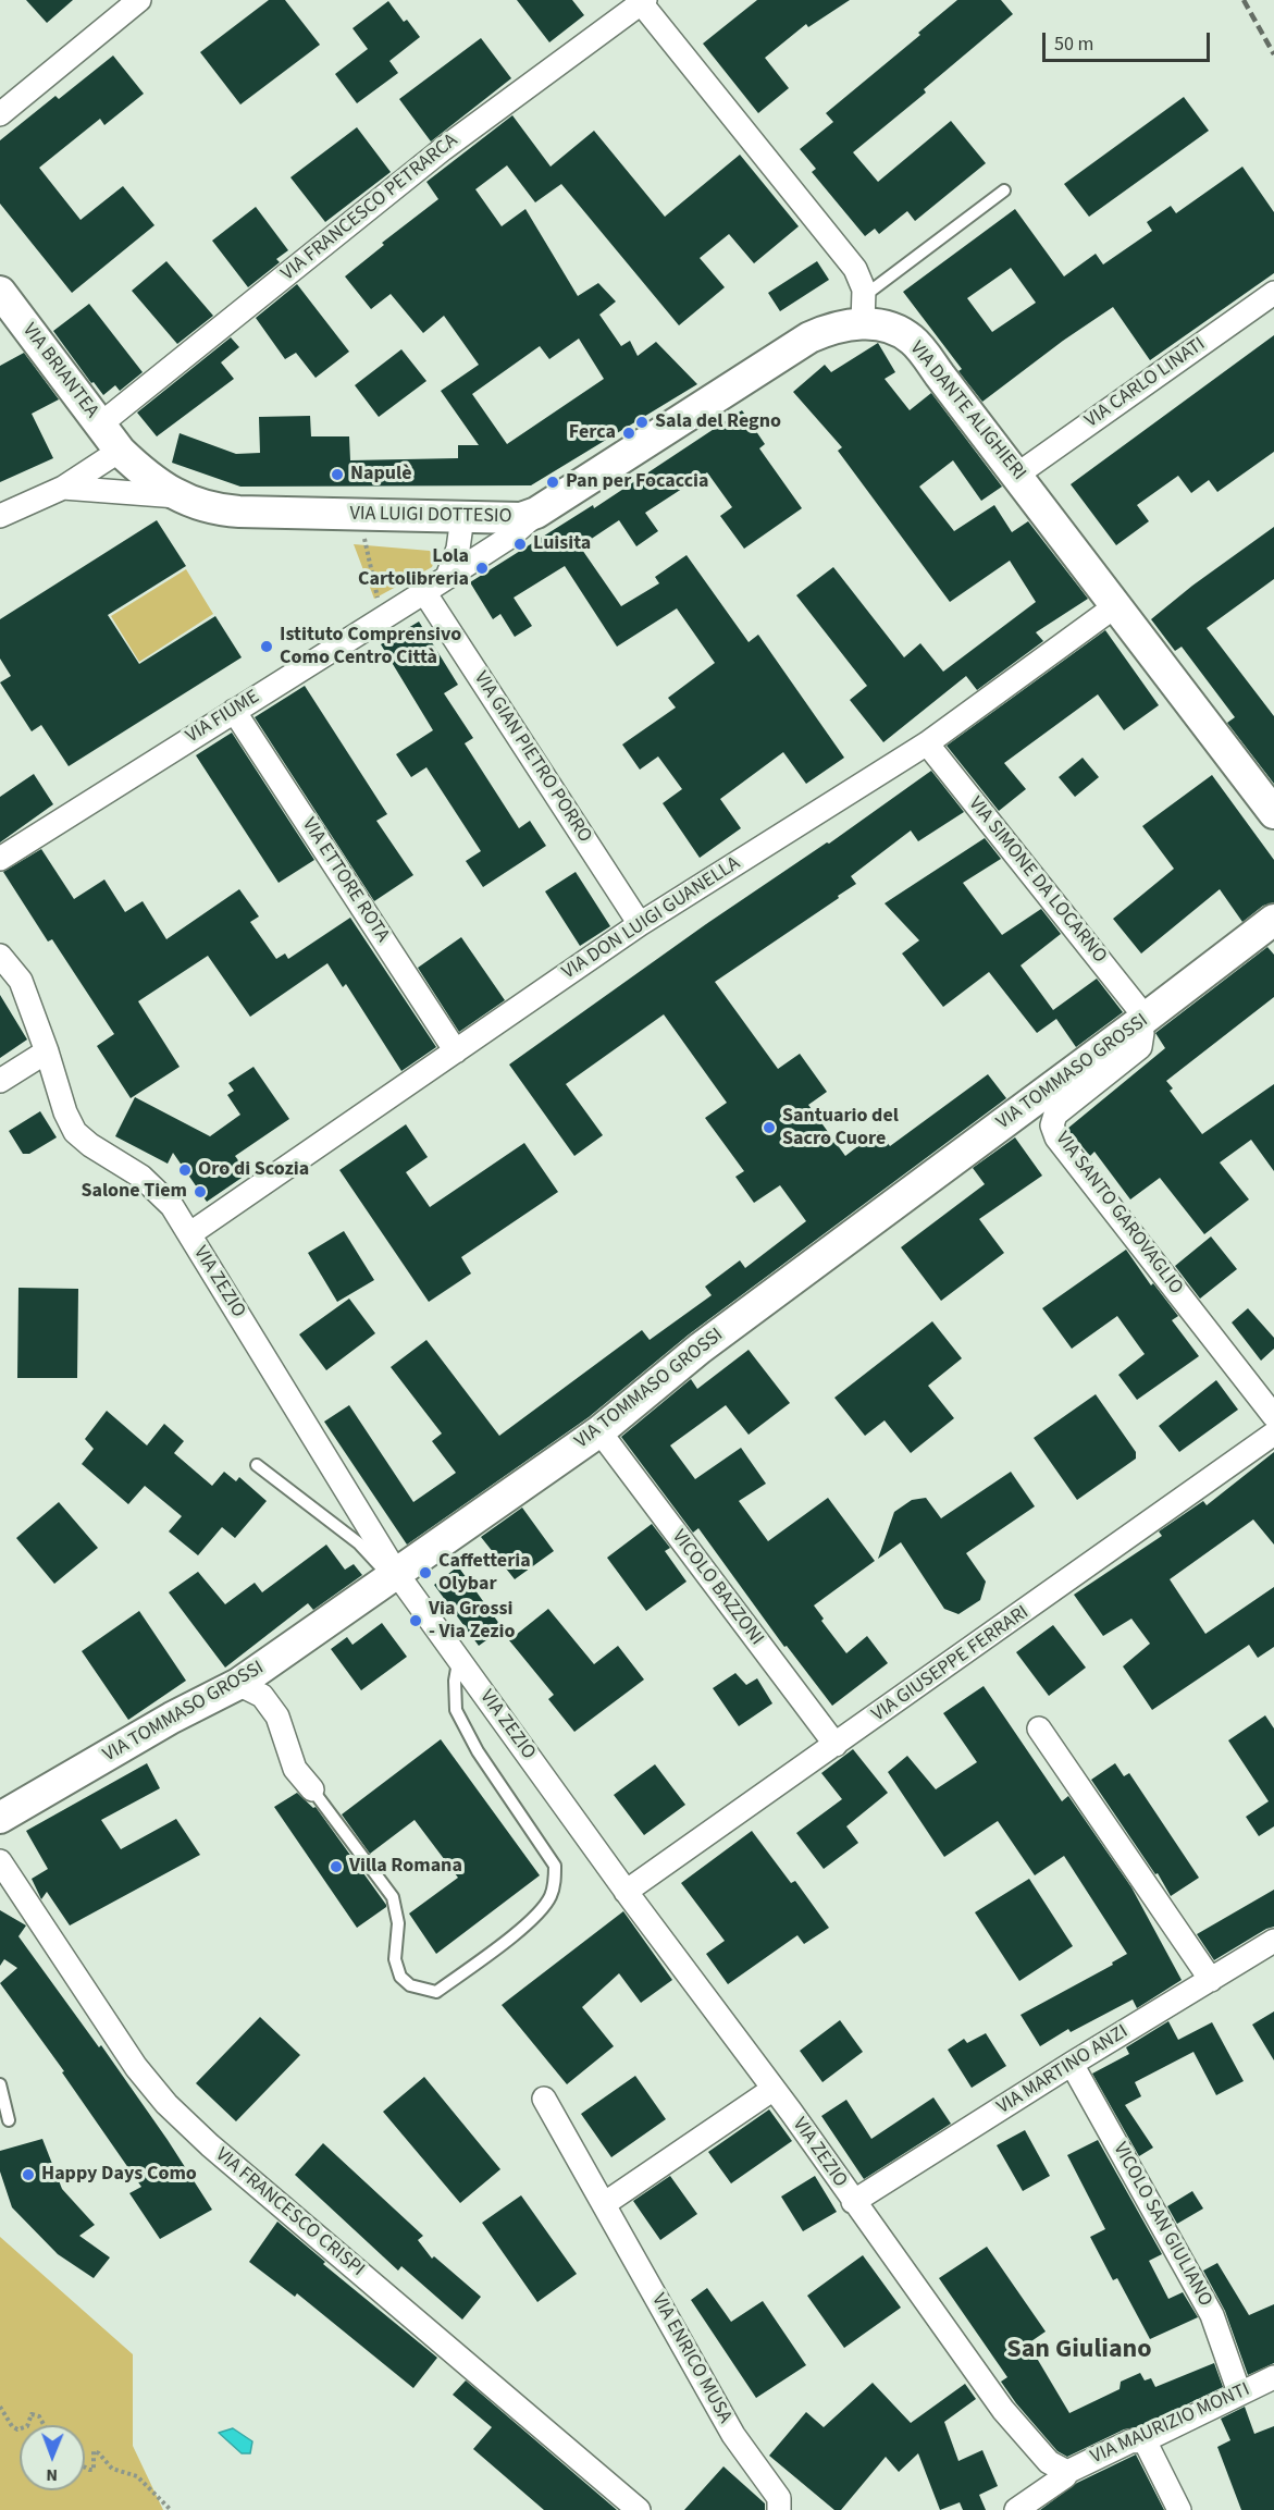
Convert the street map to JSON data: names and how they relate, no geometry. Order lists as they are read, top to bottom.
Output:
{
  "streets": {
    "main road": [
      "VIA BRIANTEA",
      "VIA DANTE ALIGHIERI",
      "VIA LUIGI DOTTESIO",
      "VIA TOMMASO GROSSI"
    ],
    "street": [
      "VIA FRANCESCO PETRARCA",
      "VIA CARLO LINATI",
      "VIA FIUME",
      "VIA GIAN PIETRO PORRO",
      "VIA ETTORE ROTA",
      "VIA SIMONE DA LOCARNO",
      "VIA DON LUIGI GUANELLA",
      "VIA SANTO GAROVAGLIO",
      "VIA ZEZIO",
      "VICOLO BAZZONI",
      "VIA GIUSEPPE FERRARI",
      "VIA MARTINO ANZI",
      "VIA FRANCESCO CRISPI",
      "VICOLO SAN GIULIANO",
      "VIA ENRICO MUSA",
      "VIA MAURIZIO MONTI"
    ]
  },
  "crossings": [
    ["VIA FRANCESCO PETRARCA", "VIA BRIANTEA"],
    ["VIA BRIANTEA", "VIA LUIGI DOTTESIO"],
    ["VIA CARLO LINATI", "VIA DANTE ALIGHIERI"],
    ["VIA DANTE ALIGHIERI", "VIA LUIGI DOTTESIO"],
    ["VIA DANTE ALIGHIERI", "VIA DON LUIGI GUANELLA"],
    ["VIA LUIGI DOTTESIO", "VIA FIUME"],
    ["VIA FIUME", "VIA GIAN PIETRO PORRO"],
    ["VIA FIUME", "VIA ETTORE ROTA"],
    ["VIA GIAN PIETRO PORRO", "VIA DON LUIGI GUANELLA"],
    ["VIA ETTORE ROTA", "VIA DON LUIGI GUANELLA"],
    ["VIA SIMONE DA LOCARNO", "VIA DON LUIGI GUANELLA"],
    ["VIA SIMONE DA LOCARNO", "VIA TOMMASO GROSSI"],
    ["VIA SIMONE DA LOCARNO", "VIA SANTO GAROVAGLIO"],
    ["VIA DON LUIGI GUANELLA", "VIA ZEZIO"],
    ["VIA TOMMASO GROSSI", "VIA SANTO GAROVAGLIO"],
    ["VIA TOMMASO GROSSI", "VIA ZEZIO"],
    ["VIA TOMMASO GROSSI", "VICOLO BAZZONI"],
    ["VIA ZEZIO", "VIA GIUSEPPE FERRARI"],
    ["VIA ZEZIO", "VIA MARTINO ANZI"],
    ["VIA ZEZIO", "VIA MAURIZIO MONTI"],
    ["VICOLO BAZZONI", "VIA GIUSEPPE FERRARI"],
    ["VIA MARTINO ANZI", "VICOLO SAN GIULIANO"],
    ["VICOLO SAN GIULIANO", "VIA MAURIZIO MONTI"]
  ],
  "districts": ["San Giuliano"],
  "places": [
    "Sala del Regno",
    "Ferca",
    "Napulè",
    "Pan per Focaccia",
    "Luisita",
    "Lola Cartolibreria",
    "Istituto Comprensivo Como Centro Città",
    "Santuario del Sacro Cuore",
    "Oro di Scozia",
    "Salone Tiem",
    "Caffetteria Olybar",
    "Via Grossi - Via Zezio",
    "Villa Romana",
    "Happy Days Como"
  ],
  "scale_bar": "50 m",
  "north": "bottom"
}
